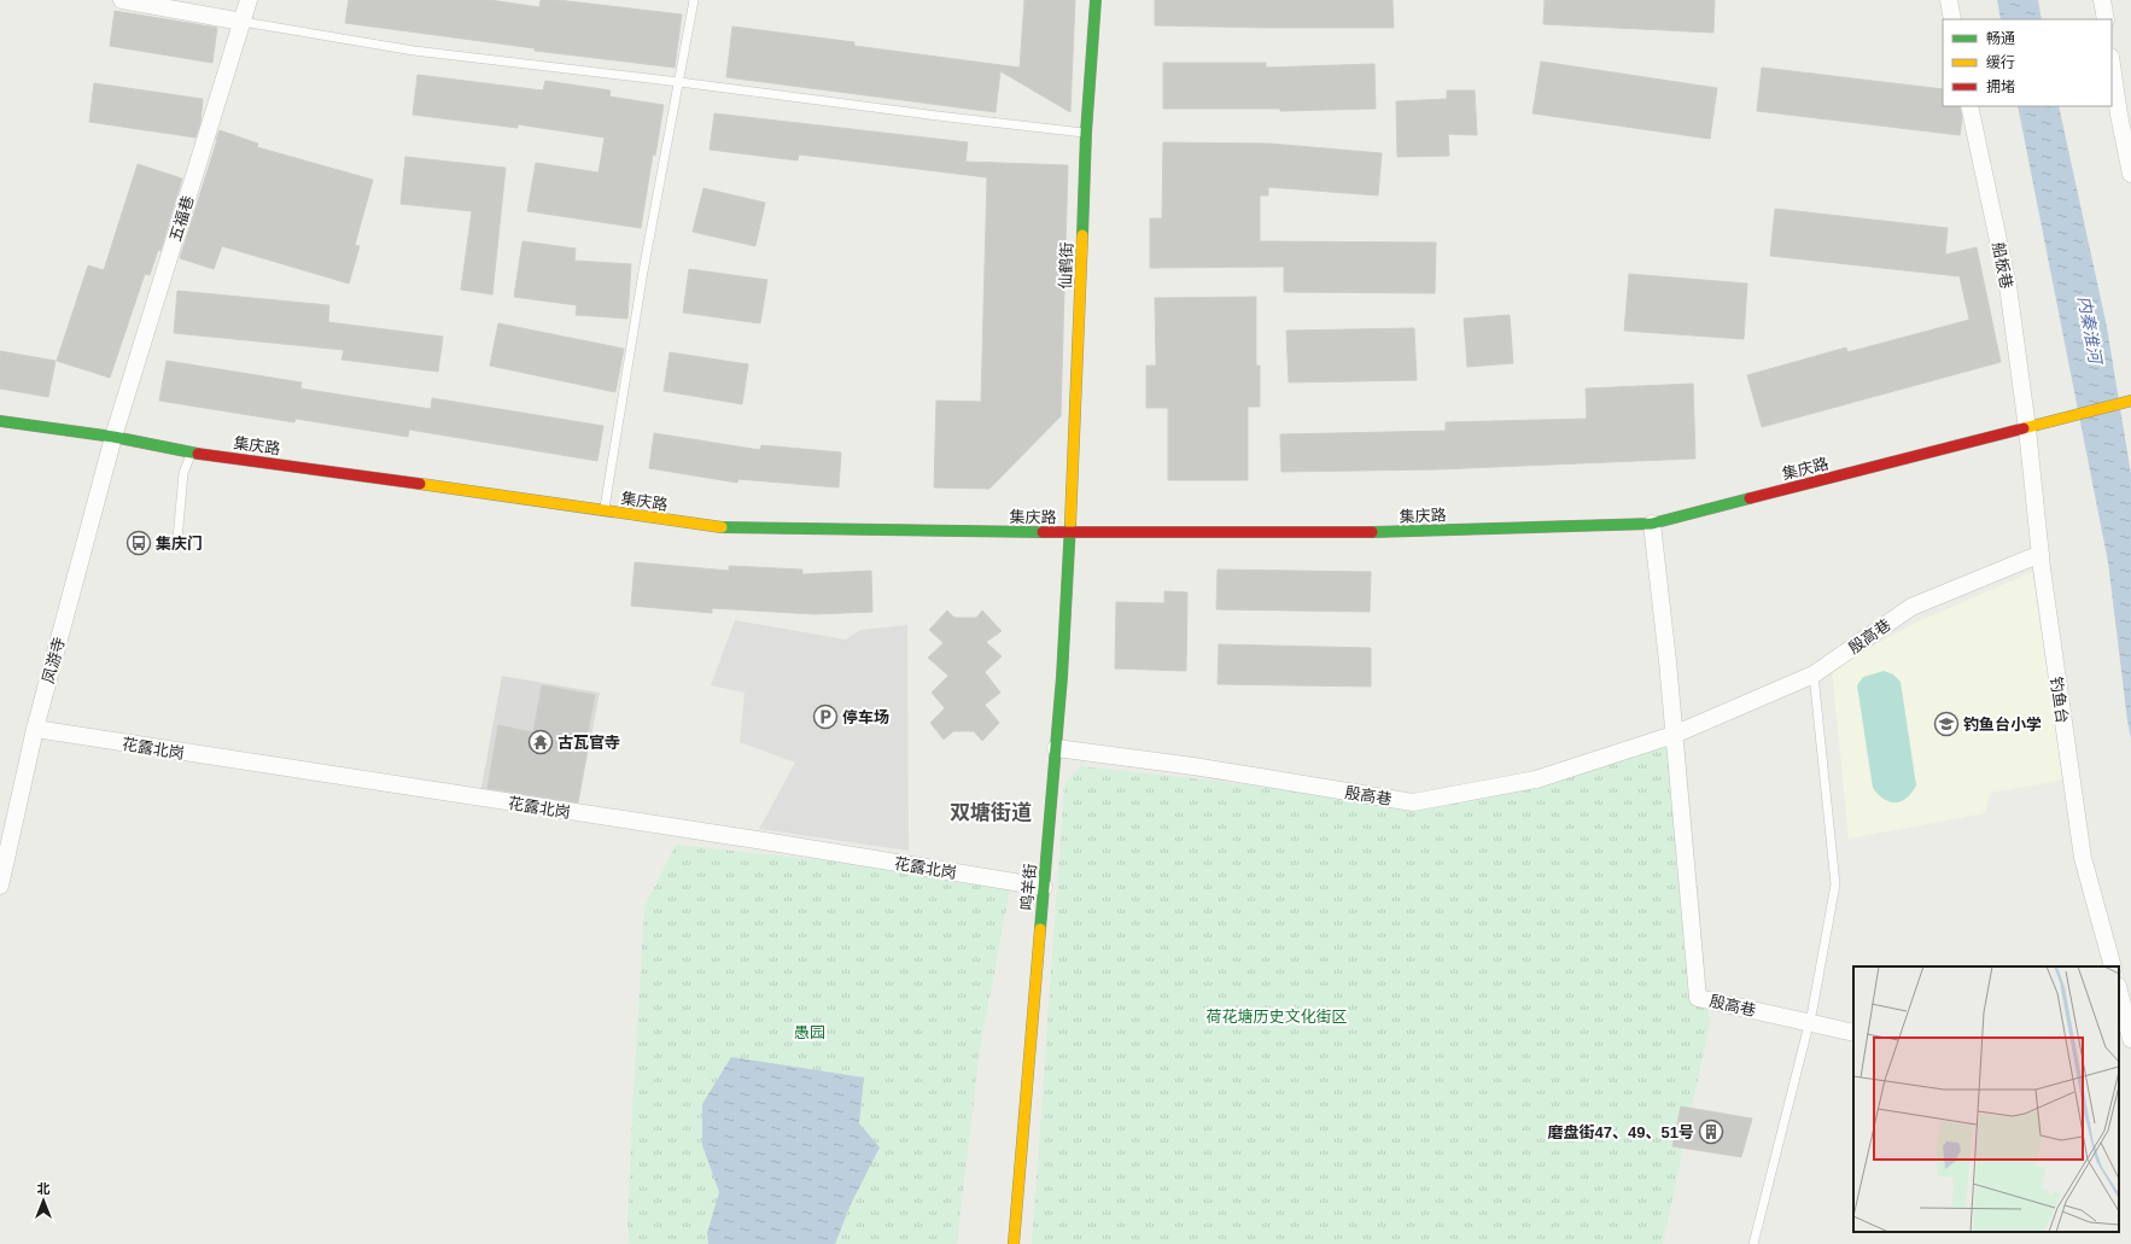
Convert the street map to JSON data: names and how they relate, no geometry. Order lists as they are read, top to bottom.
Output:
{
  "streets": {
    "main road": ["仙鹤街", "集庆路", "鸣羊街"],
    "street": [
      "五福巷",
      "船板巷",
      "殷高巷",
      "凤游寺",
      "钓鱼台",
      "花露北岗"
    ]
  },
  "crossings": [
    ["五福巷", "集庆路"],
    ["五福巷", "凤游寺"],
    ["仙鹤街", "集庆路"],
    ["仙鹤街", "鸣羊街"],
    ["船板巷", "集庆路"],
    ["船板巷", "钓鱼台"],
    ["集庆路", "殷高巷"],
    ["集庆路", "凤游寺"],
    ["集庆路", "钓鱼台"],
    ["集庆路", "鸣羊街"],
    ["殷高巷", "钓鱼台"],
    ["殷高巷", "鸣羊街"],
    ["凤游寺", "花露北岗"],
    ["花露北岗", "鸣羊街"]
  ],
  "districts": ["双塘街道"],
  "water": ["内秦淮河"],
  "parks": ["荷花塘历史文化街区", "愚园"],
  "places": {
    "bus stop": ["集庆门"],
    "parking": ["停车场"],
    "school or university": ["钓鱼台小学"],
    "temple": ["古瓦官寺"],
    "building": ["磨盘街47、49、51号"]
  },
  "legend": ["畅通", "缓行", "拥堵"],
  "north": "top"
}
